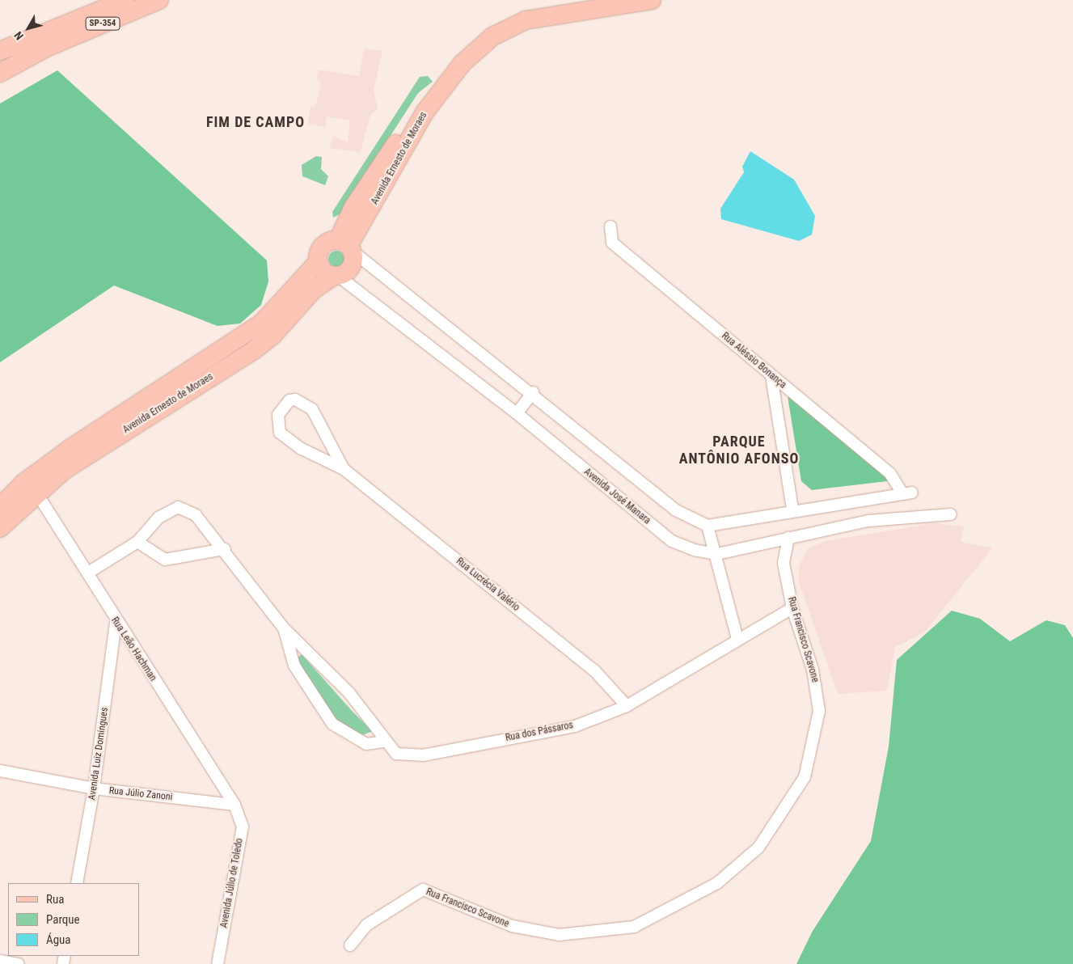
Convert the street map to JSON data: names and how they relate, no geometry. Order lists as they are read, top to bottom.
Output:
{
  "streets": {
    "main road": ["SP-354", "Avenida Ernesto de Moraes"],
    "street": [
      "Rua Aléssio Bonança",
      "Avenida José Manara",
      "Rua Lucrécia Valério",
      "Rua Francisco Scavone",
      "Rua Leão Hachman",
      "Rua dos Pássaros",
      "Avenida Luiz Domingues",
      "Rua Júlio Zanoni",
      "Avenida Júlio de Toledo"
    ]
  },
  "crossings": [
    ["Avenida Ernesto de Moraes", "Avenida José Manara"],
    ["Avenida Ernesto de Moraes", "Rua Leão Hachman"],
    ["Avenida José Manara", "Rua Francisco Scavone"],
    ["Rua Lucrécia Valério", "Rua dos Pássaros"],
    ["Rua Francisco Scavone", "Rua dos Pássaros"],
    ["Rua Leão Hachman", "Rua dos Pássaros"],
    ["Rua Leão Hachman", "Avenida Luiz Domingues"],
    ["Rua Leão Hachman", "Rua Júlio Zanoni"],
    ["Rua Leão Hachman", "Avenida Júlio de Toledo"],
    ["Avenida Luiz Domingues", "Rua Júlio Zanoni"],
    ["Rua Júlio Zanoni", "Avenida Júlio de Toledo"]
  ],
  "districts": ["FIM DE CAMPO", "PARQUE ANTÔNIO AFONSO"],
  "legend": ["Rua", "Parque", "Água"],
  "north": "bottom left"
}
